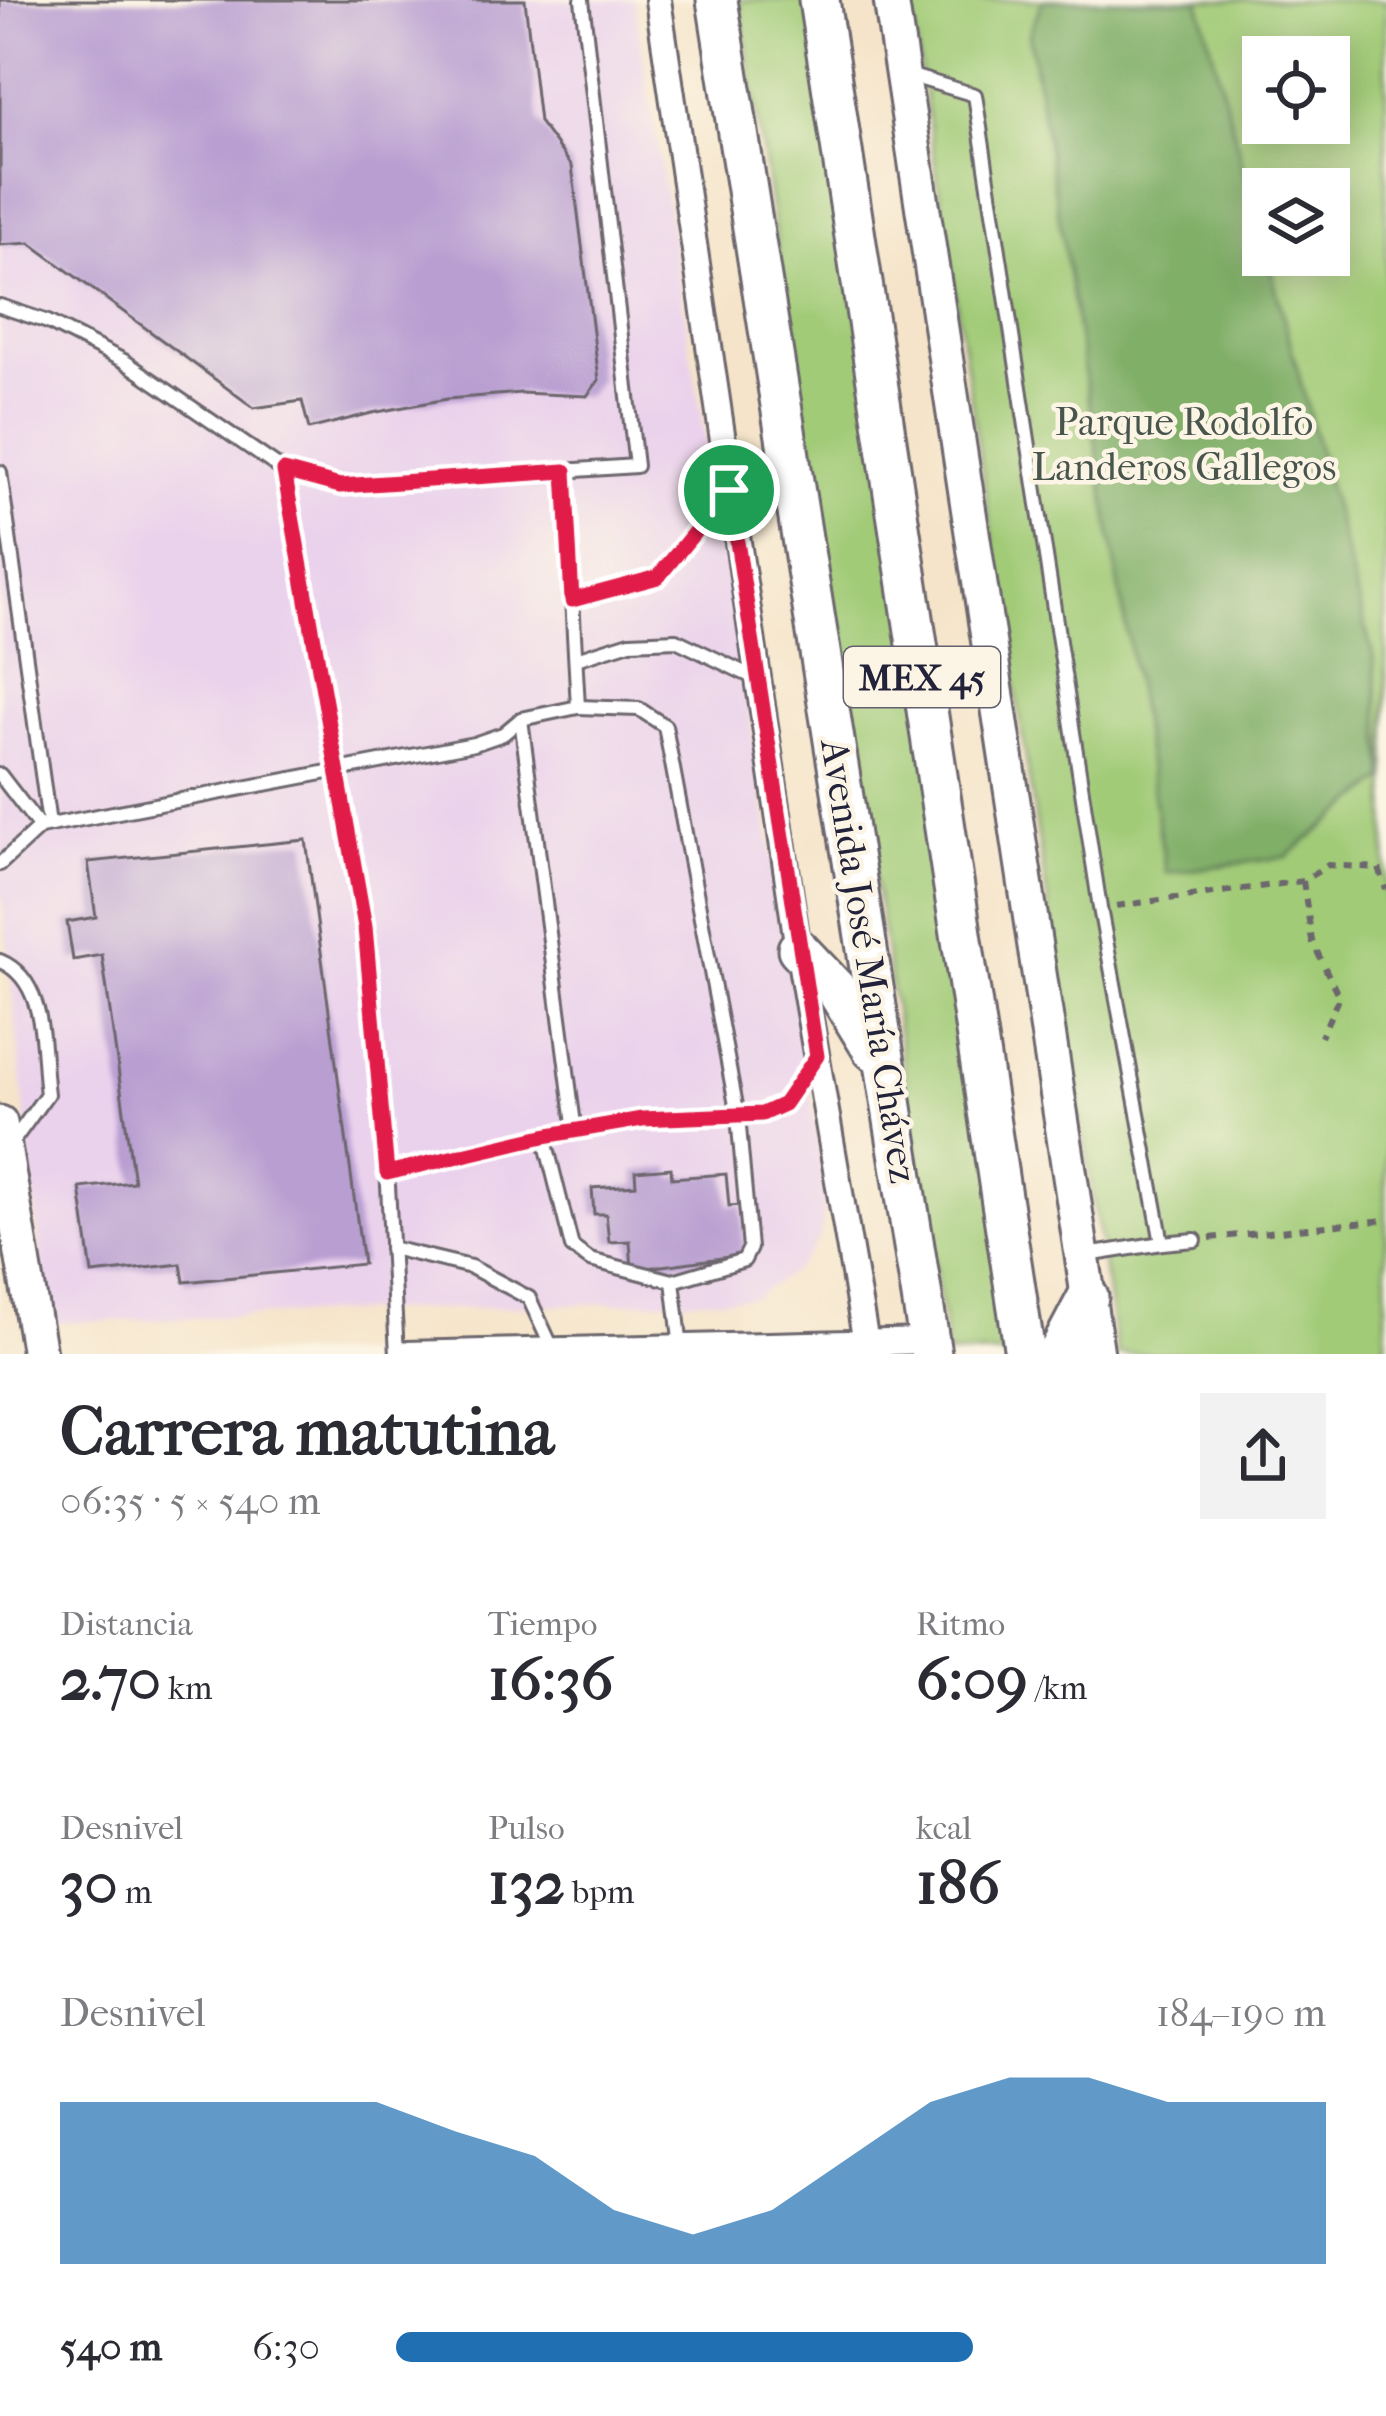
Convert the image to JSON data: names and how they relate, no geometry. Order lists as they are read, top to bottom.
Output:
{
  "streets": {
    "main road": ["MEX 45", "Avenida José María Chávez"]
  },
  "parks": ["Parque Rodolfo Landeros Gallegos"],
  "page": {
    "heading": ["Carrera matutina", "06:35 · 5 × 540 m"],
    "stats": [
      ["Distancia", "2.70 km"],
      ["Tiempo", "16:36"],
      ["Ritmo", "6:09 /km"],
      ["Desnivel", "30 m"],
      ["Pulso", "132 bpm"],
      ["kcal", "186"]
    ],
    "chart": ["Desnivel", "184–190 m"],
    "list": [
      {
        "name": "540 m",
        "note": "6:30"
      }
    ]
  }
}
